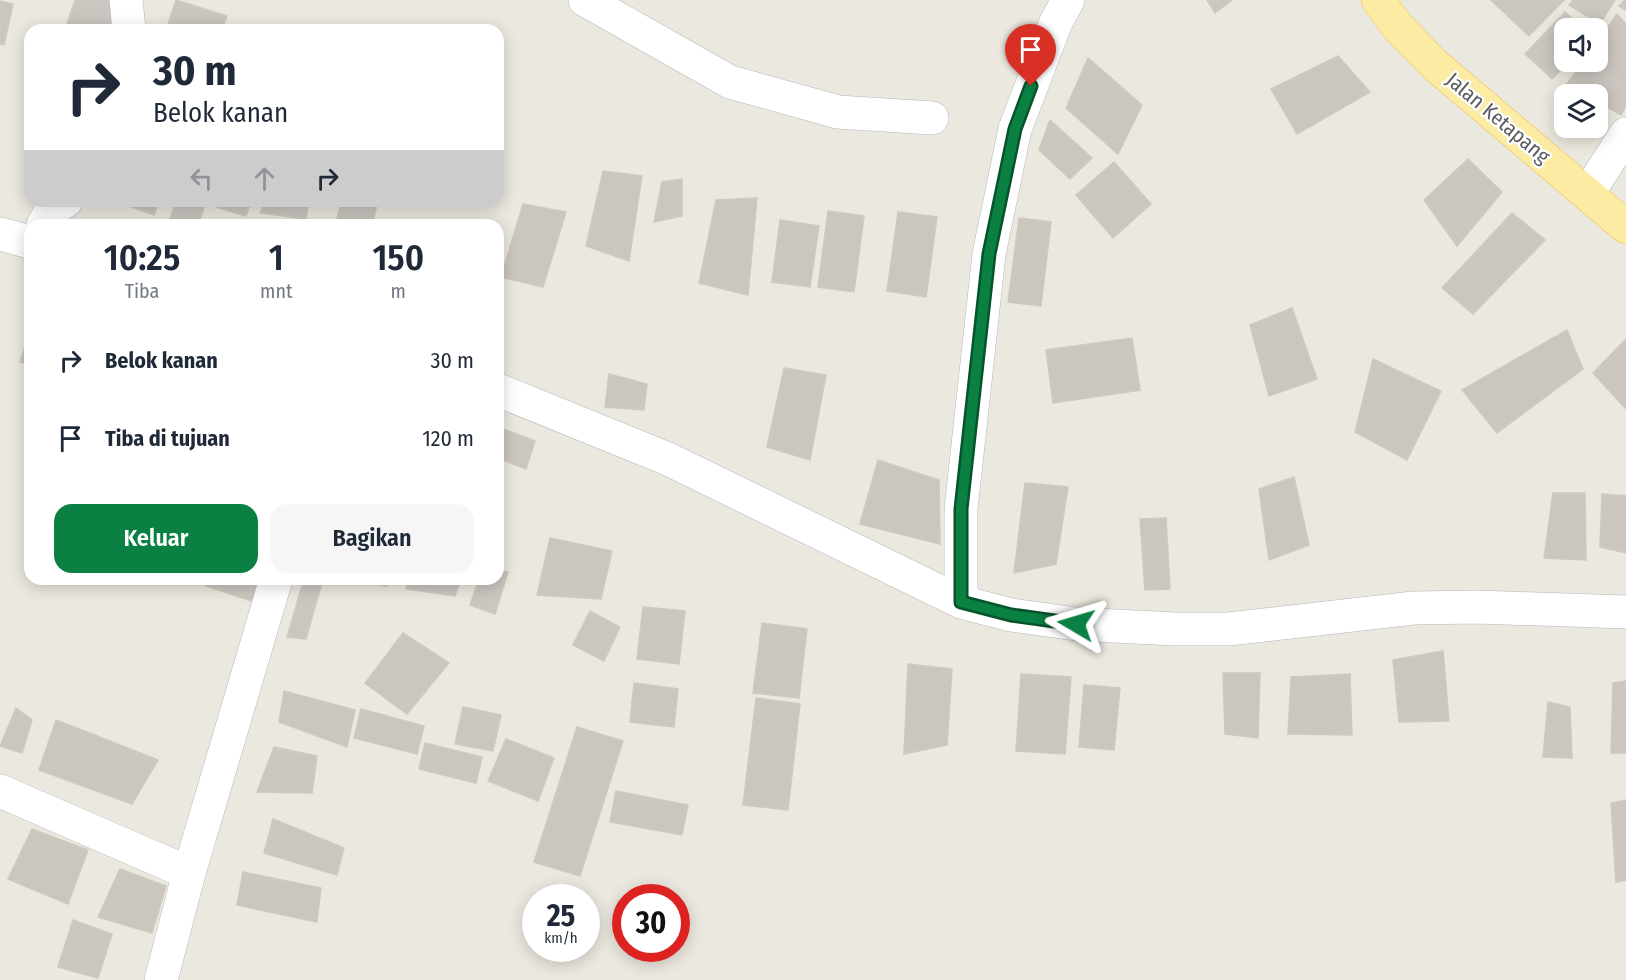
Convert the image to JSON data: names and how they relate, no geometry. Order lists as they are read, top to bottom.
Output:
{
  "streets": {
    "main road": ["Jalan Ketapang"]
  },
  "page": {
    "turn": ["30 m", "Belok kanan"],
    "eta": [
      "10:25",
      "Tiba",
      "1",
      "mnt",
      "150",
      "m"
    ],
    "list": [
      {
        "name": "Belok kanan",
        "value": "30 m"
      },
      {
        "name": "Tiba di tujuan",
        "value": "120 m"
      }
    ],
    "buttons": ["Keluar", "Bagikan"],
    "speed": "25 km/h",
    "limit": "30"
  }
}
